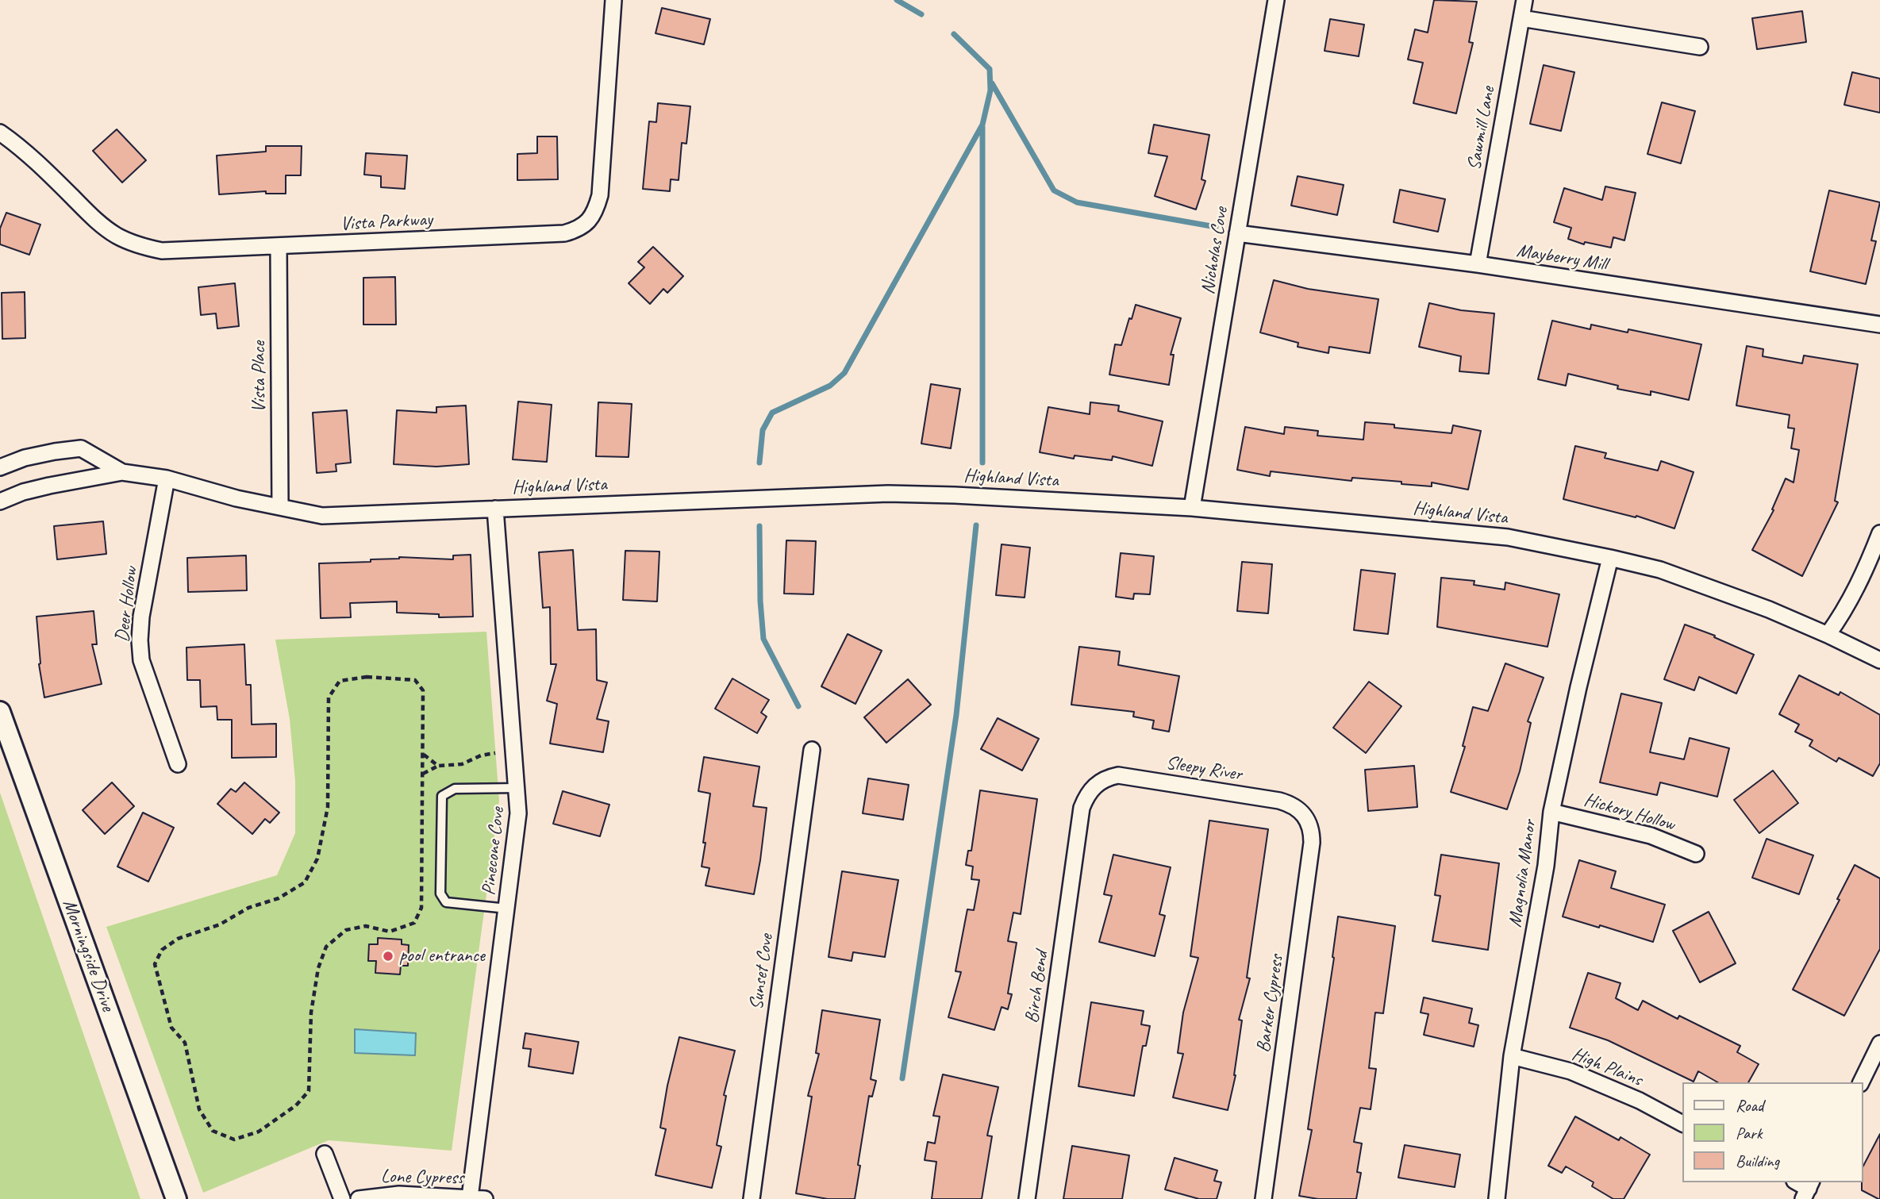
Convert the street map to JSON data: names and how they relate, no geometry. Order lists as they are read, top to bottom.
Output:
{
  "streets": {
    "street": [
      "Sawmill Lane",
      "Vista Parkway",
      "Nicholas Cove",
      "Mayberry Mill",
      "Vista Place",
      "Highland Vista",
      "Deer Hollow",
      "Sleepy River",
      "Hickory Hollow",
      "Pinecone Cove",
      "Magnolia Manor",
      "Morningside Drive",
      "Sunset Cove",
      "Birch Bend",
      "Barker Cypress",
      "High Plains",
      "Lone Cypress"
    ]
  },
  "crossings": [
    ["Sawmill Lane", "Mayberry Mill"],
    ["Vista Parkway", "Vista Place"],
    ["Nicholas Cove", "Mayberry Mill"],
    ["Nicholas Cove", "Highland Vista"],
    ["Vista Place", "Highland Vista"],
    ["Highland Vista", "Deer Hollow"],
    ["Highland Vista", "Pinecone Cove"],
    ["Highland Vista", "Magnolia Manor"],
    ["Sleepy River", "Birch Bend"],
    ["Sleepy River", "Barker Cypress"],
    ["Hickory Hollow", "Magnolia Manor"],
    ["Pinecone Cove", "Lone Cypress"],
    ["Magnolia Manor", "High Plains"]
  ],
  "places": ["pool entrance"],
  "legend": ["Road", "Park", "Building"]
}
